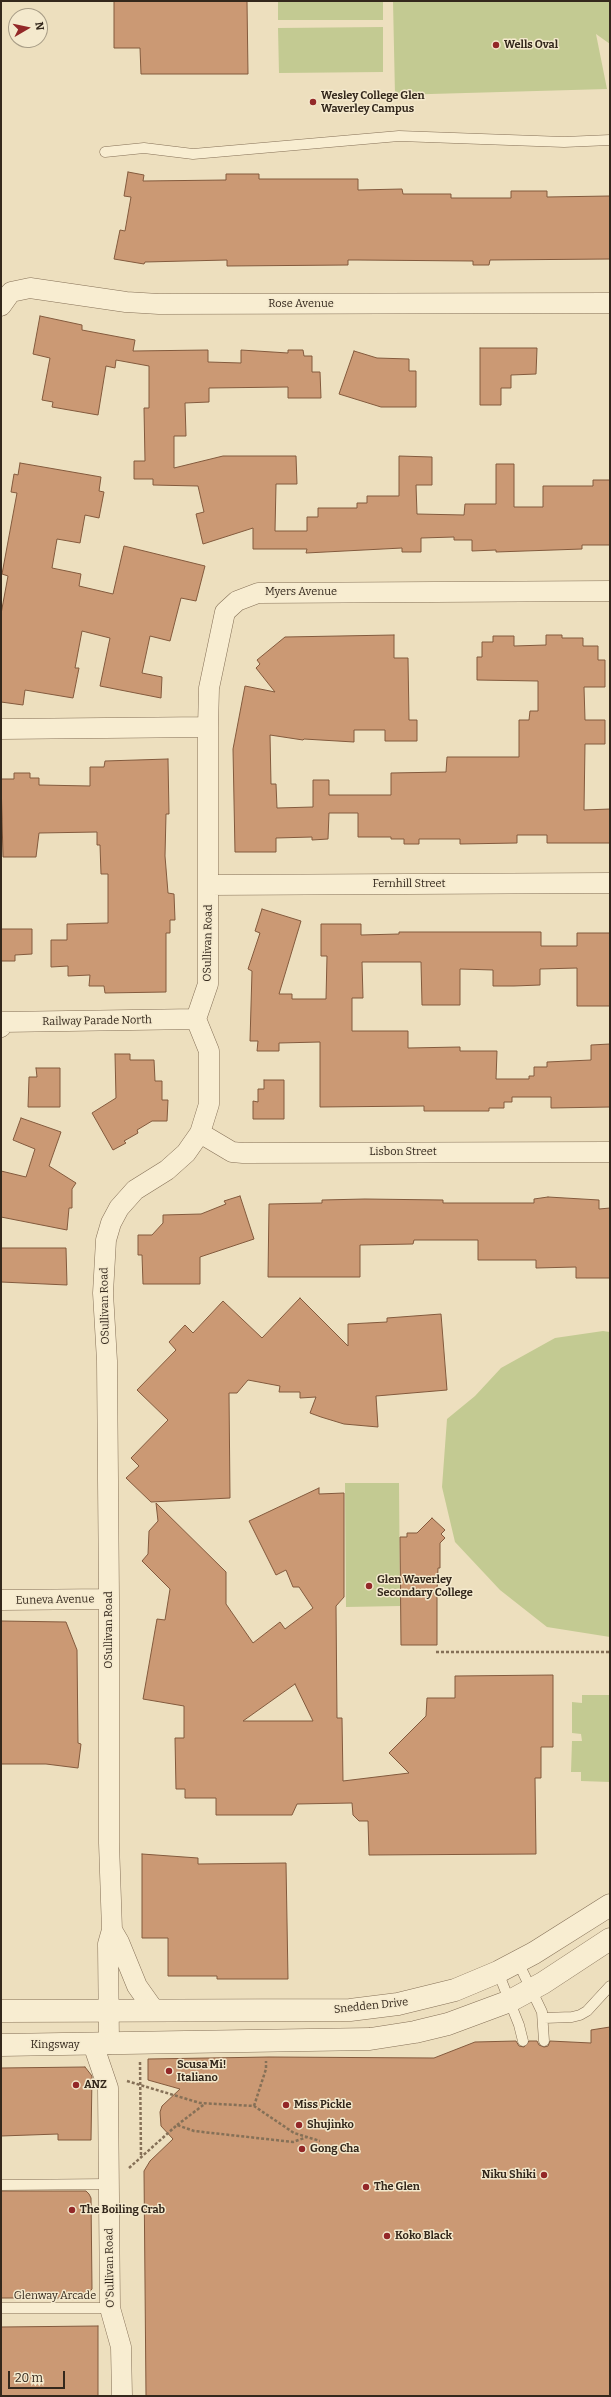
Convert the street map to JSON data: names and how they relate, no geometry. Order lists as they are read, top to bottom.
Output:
{
  "streets": {
    "street": [
      "Rose Avenue",
      "Myers Avenue",
      "Fernhill Street",
      "OSullivan Road",
      "Railway Parade North",
      "Lisbon Street",
      "Euneva Avenue",
      "Snedden Drive",
      "Kingsway",
      "O'Sullivan Road"
    ],
    "lane": ["Glenway Arcade"]
  },
  "crossings": [
    ["Myers Avenue", "OSullivan Road"],
    ["Fernhill Street", "OSullivan Road"],
    ["OSullivan Road", "Railway Parade North"],
    ["OSullivan Road", "Lisbon Street"],
    ["OSullivan Road", "Euneva Avenue"],
    ["OSullivan Road", "Snedden Drive"],
    ["OSullivan Road", "O'Sullivan Road"],
    ["Snedden Drive", "O'Sullivan Road"],
    ["Kingsway", "O'Sullivan Road"],
    ["O'Sullivan Road", "Glenway Arcade"]
  ],
  "places": [
    "Wells Oval",
    "Wesley College Glen Waverley Campus",
    "Glen Waverley Secondary College",
    "Scusa Mi! Italiano",
    "ANZ",
    "Miss Pickle",
    "Shujinko",
    "Gong Cha",
    "Niku Shiki",
    "The Glen",
    "The Boiling Crab",
    "Koko Black"
  ],
  "scale_bar": "20 m",
  "north": "right"
}
